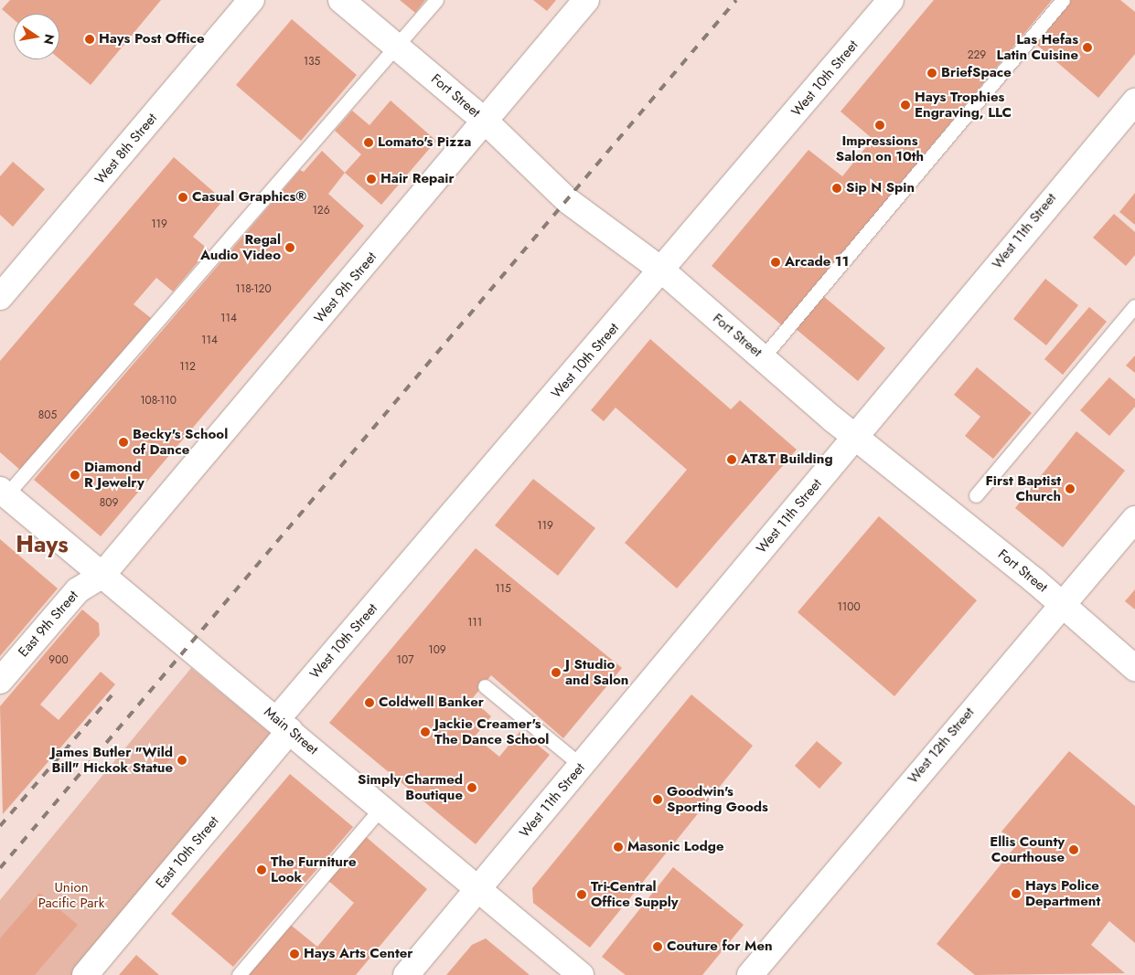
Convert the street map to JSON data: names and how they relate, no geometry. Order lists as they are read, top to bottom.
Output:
{
  "streets": {
    "street": [
      "West 10th Street",
      "Fort Street",
      "West 8th Street",
      "West 11th Street",
      "West 9th Street",
      "East 9th Street",
      "Main Street",
      "West 12th Street",
      "East 10th Street"
    ]
  },
  "crossings": [
    ["West 10th Street", "Fort Street"],
    ["West 10th Street", "Main Street"],
    ["West 10th Street", "East 10th Street"],
    ["Fort Street", "West 11th Street"],
    ["Fort Street", "West 9th Street"],
    ["Fort Street", "West 12th Street"],
    ["West 11th Street", "Main Street"],
    ["West 9th Street", "East 9th Street"],
    ["West 9th Street", "Main Street"],
    ["East 9th Street", "Main Street"],
    ["Main Street", "East 10th Street"]
  ],
  "districts": ["Hays"],
  "parks": ["Union Pacific Park"],
  "places": [
    "Hays Post Office",
    "Las Hefas Latin Cuisine",
    "BriefSpace",
    "Hays Trophies Engraving, LLC",
    "Impressions Salon on 10th",
    "Lomato's Pizza",
    "Hair Repair",
    "Sip N Spin",
    "Casual Graphics®",
    "Regal Audio Video",
    "Arcade 11",
    "Becky's School of Dance",
    "AT&T Building",
    "Diamond R Jewelry",
    "First Baptist Church",
    "J Studio and Salon",
    "Coldwell Banker",
    "Jackie Creamer's The Dance School",
    "James Butler \"Wild Bill\" Hickok Statue",
    "Simply Charmed Boutique",
    "Goodwin's Sporting Goods",
    "Masonic Lodge",
    "Ellis County Courthouse",
    "The Furniture Look",
    "Hays Police Department",
    "Tri-Central Office Supply",
    "Couture for Men",
    "Hays Arts Center"
  ],
  "house_numbers": [
    "229",
    "135",
    "126",
    "119",
    "118-120",
    "114",
    "114",
    "112",
    "108-110",
    "805",
    "809",
    "119",
    "115",
    "1100",
    "111",
    "109",
    "900",
    "107"
  ],
  "north": "right"
}
